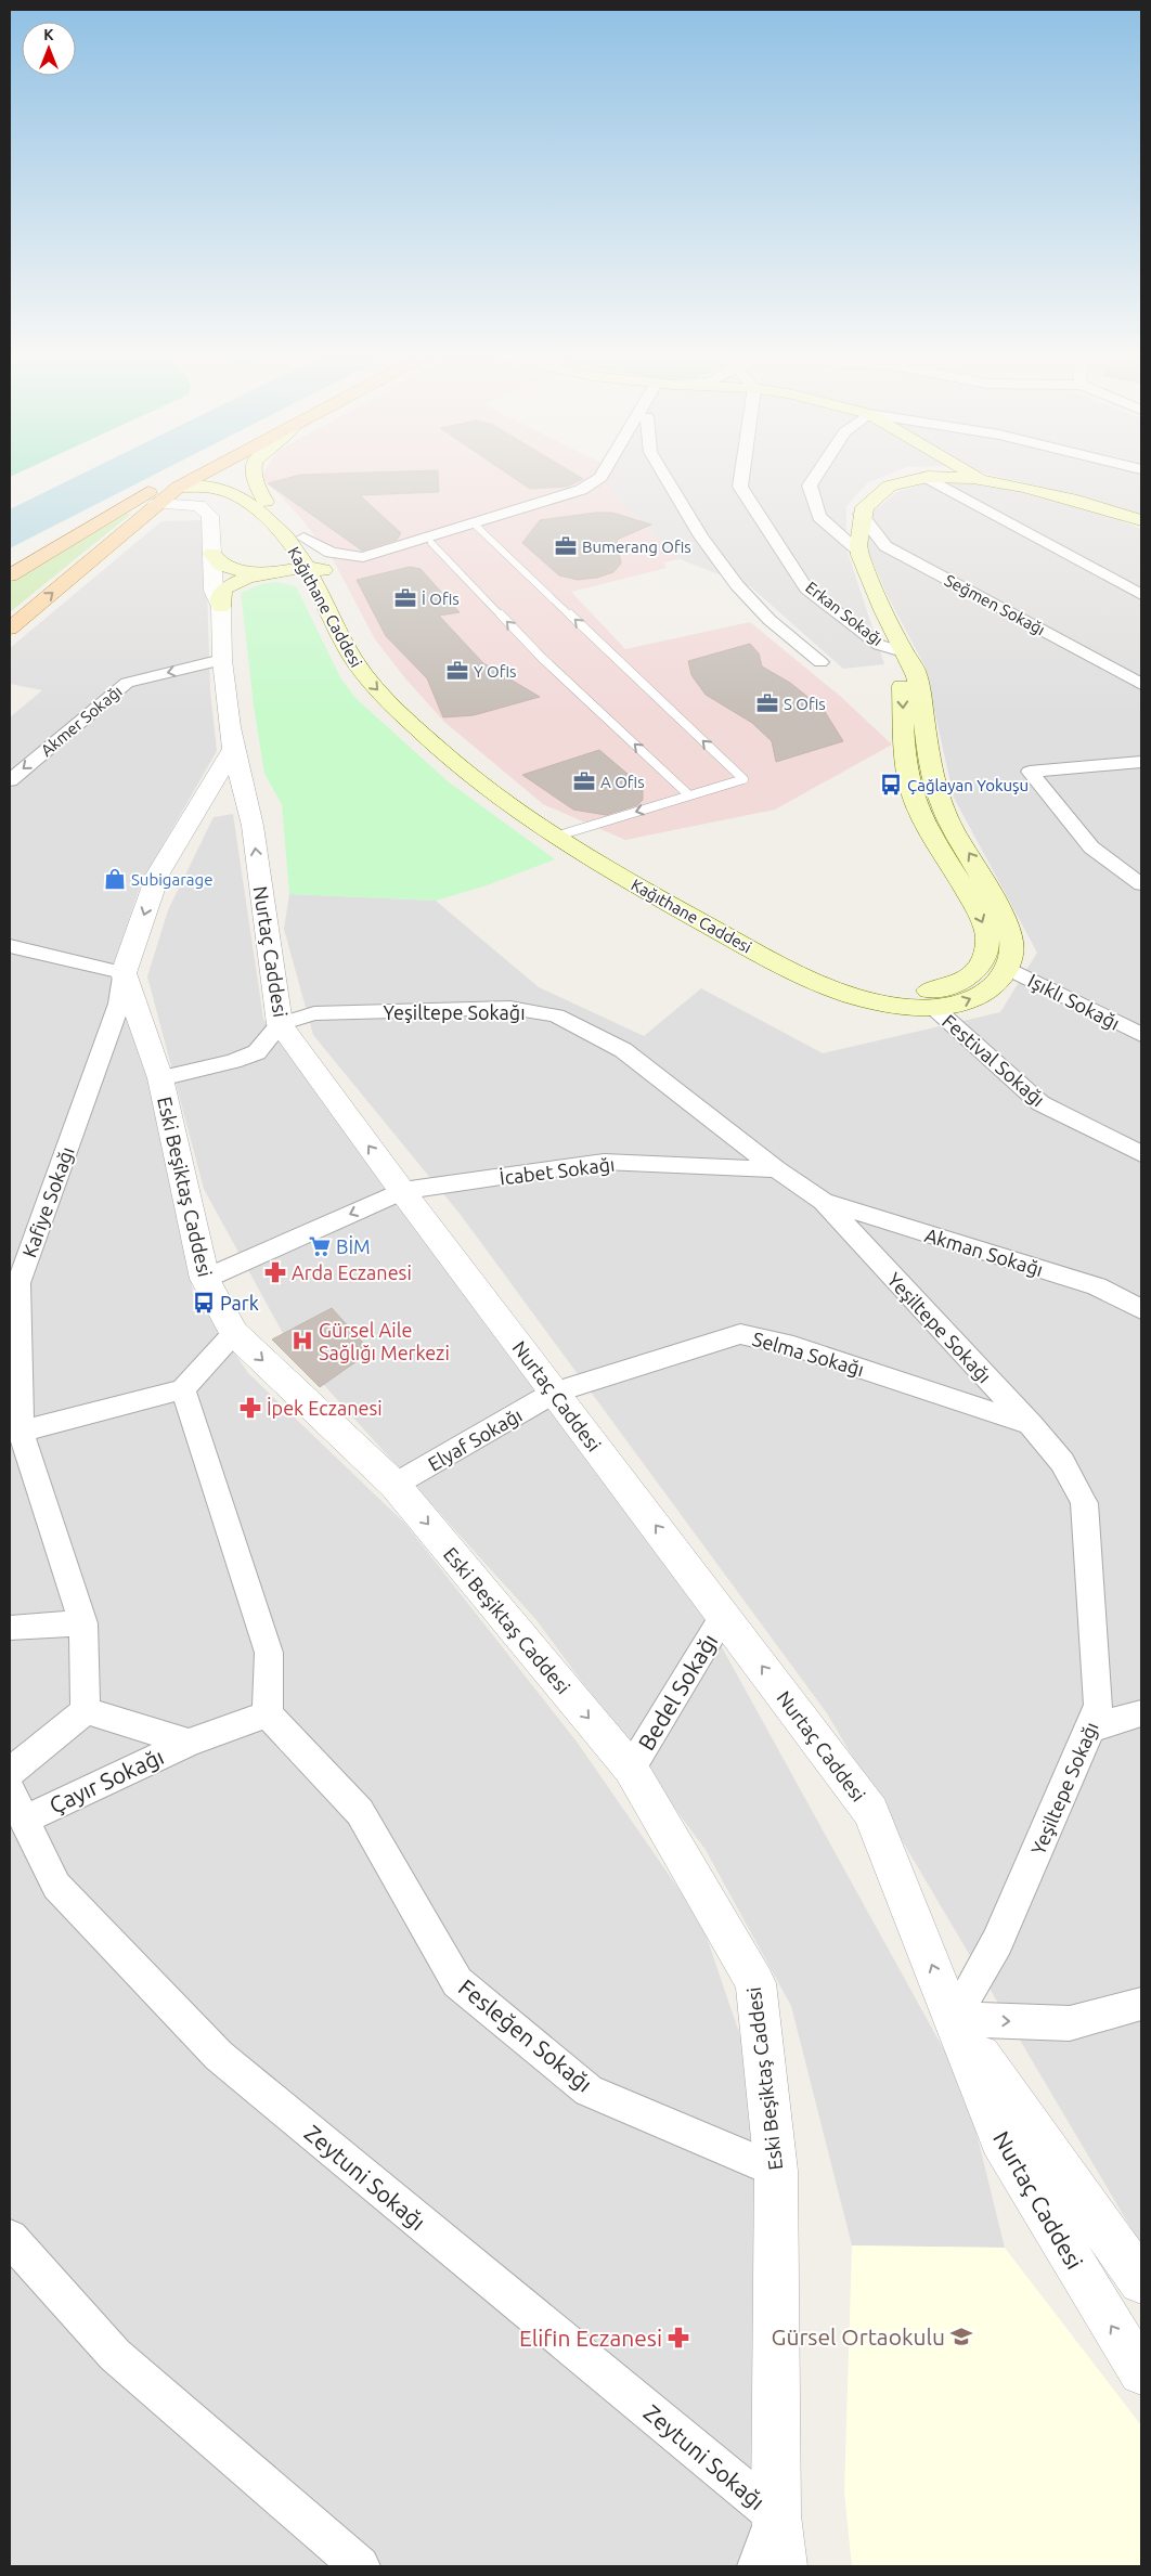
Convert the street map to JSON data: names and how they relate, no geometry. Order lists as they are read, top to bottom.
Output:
{
  "streets": {
    "main road": ["Kağıthane Caddesi"],
    "street": [
      "Seğmen Sokağı",
      "Erkan Sokağı",
      "Akmer Sokağı",
      "Nurtaç Caddesi",
      "Işıklı Sokağı",
      "Yeşiltepe Sokağı",
      "Festival Sokağı",
      "İcabet Sokağı",
      "Eski Beşiktaş Caddesi",
      "Kafiye Sokağı",
      "Akman Sokağı",
      "Selma Sokağı",
      "Elyaf Sokağı",
      "Bedel Sokağı",
      "Çayır Sokağı",
      "Fesleğen Sokağı",
      "Zeytuni Sokağı"
    ]
  },
  "crossings": [
    ["Seğmen Sokağı", "Kağıthane Caddesi"],
    ["Kağıthane Caddesi", "Erkan Sokağı"],
    ["Kağıthane Caddesi", "Işıklı Sokağı"],
    ["Kağıthane Caddesi", "Festival Sokağı"],
    ["Akmer Sokağı", "Nurtaç Caddesi"],
    ["Nurtaç Caddesi", "Yeşiltepe Sokağı"],
    ["Nurtaç Caddesi", "İcabet Sokağı"],
    ["Nurtaç Caddesi", "Selma Sokağı"],
    ["Nurtaç Caddesi", "Elyaf Sokağı"],
    ["Nurtaç Caddesi", "Bedel Sokağı"],
    ["Yeşiltepe Sokağı", "İcabet Sokağı"],
    ["Yeşiltepe Sokağı", "Akman Sokağı"],
    ["Yeşiltepe Sokağı", "Selma Sokağı"],
    ["İcabet Sokağı", "Eski Beşiktaş Caddesi"],
    ["Eski Beşiktaş Caddesi", "Kafiye Sokağı"],
    ["Eski Beşiktaş Caddesi", "Elyaf Sokağı"],
    ["Eski Beşiktaş Caddesi", "Bedel Sokağı"],
    ["Eski Beşiktaş Caddesi", "Fesleğen Sokağı"],
    ["Eski Beşiktaş Caddesi", "Zeytuni Sokağı"],
    ["Kafiye Sokağı", "Çayır Sokağı"],
    ["Selma Sokağı", "Elyaf Sokağı"],
    ["Çayır Sokağı", "Fesleğen Sokağı"],
    ["Çayır Sokağı", "Zeytuni Sokağı"]
  ],
  "one_way": ["Akmer Sokağı", "Nurtaç Caddesi"],
  "places": {
    "office": [
      "Bumerang Ofis",
      "İ Ofis",
      "Y Ofis",
      "S Ofis",
      "A Ofis"
    ],
    "bus stop": ["Çağlayan Yokuşu", "Park"],
    "shop": ["Subigarage"],
    "supermarket": ["BİM"],
    "pharmacy": ["Arda Eczanesi", "İpek Eczanesi", "Elifin Eczanesi"],
    "hospital": ["Gürsel Aile Sağlığı Merkezi"],
    "school or university": ["Gürsel Ortaokulu"]
  },
  "north": "top"
}
